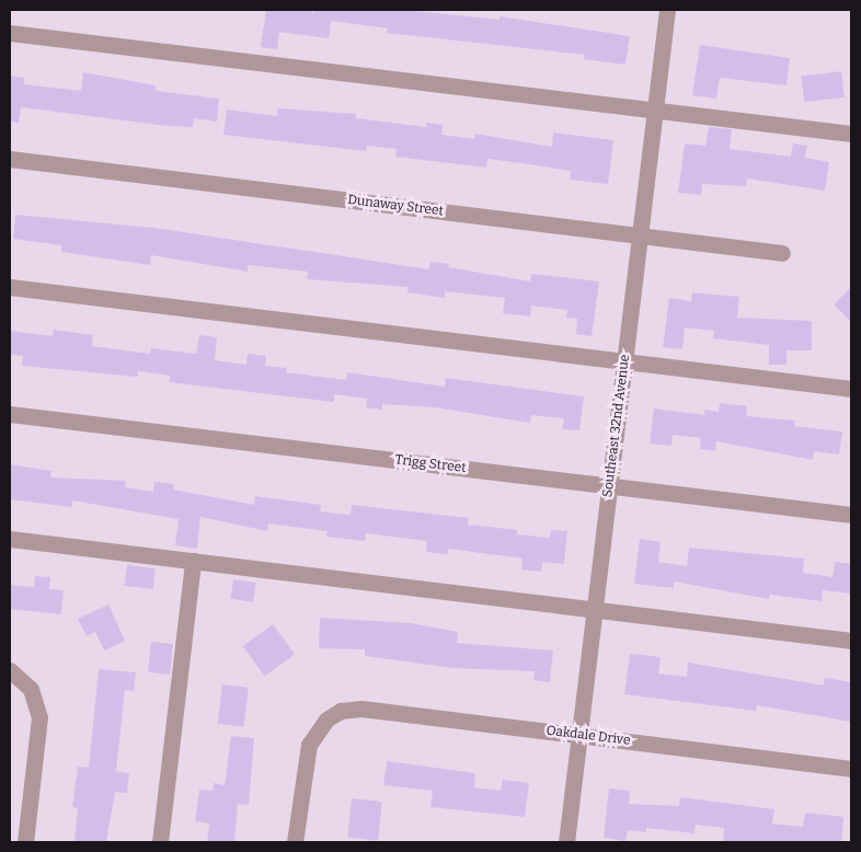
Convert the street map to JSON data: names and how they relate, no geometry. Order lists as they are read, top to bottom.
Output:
{
  "streets": {
    "street": [
      "Dunaway Street",
      "Southeast 32nd Avenue",
      "Trigg Street",
      "Oakdale Drive"
    ]
  },
  "crossings": [
    ["Dunaway Street", "Southeast 32nd Avenue"],
    ["Southeast 32nd Avenue", "Trigg Street"],
    ["Southeast 32nd Avenue", "Oakdale Drive"]
  ]
}
